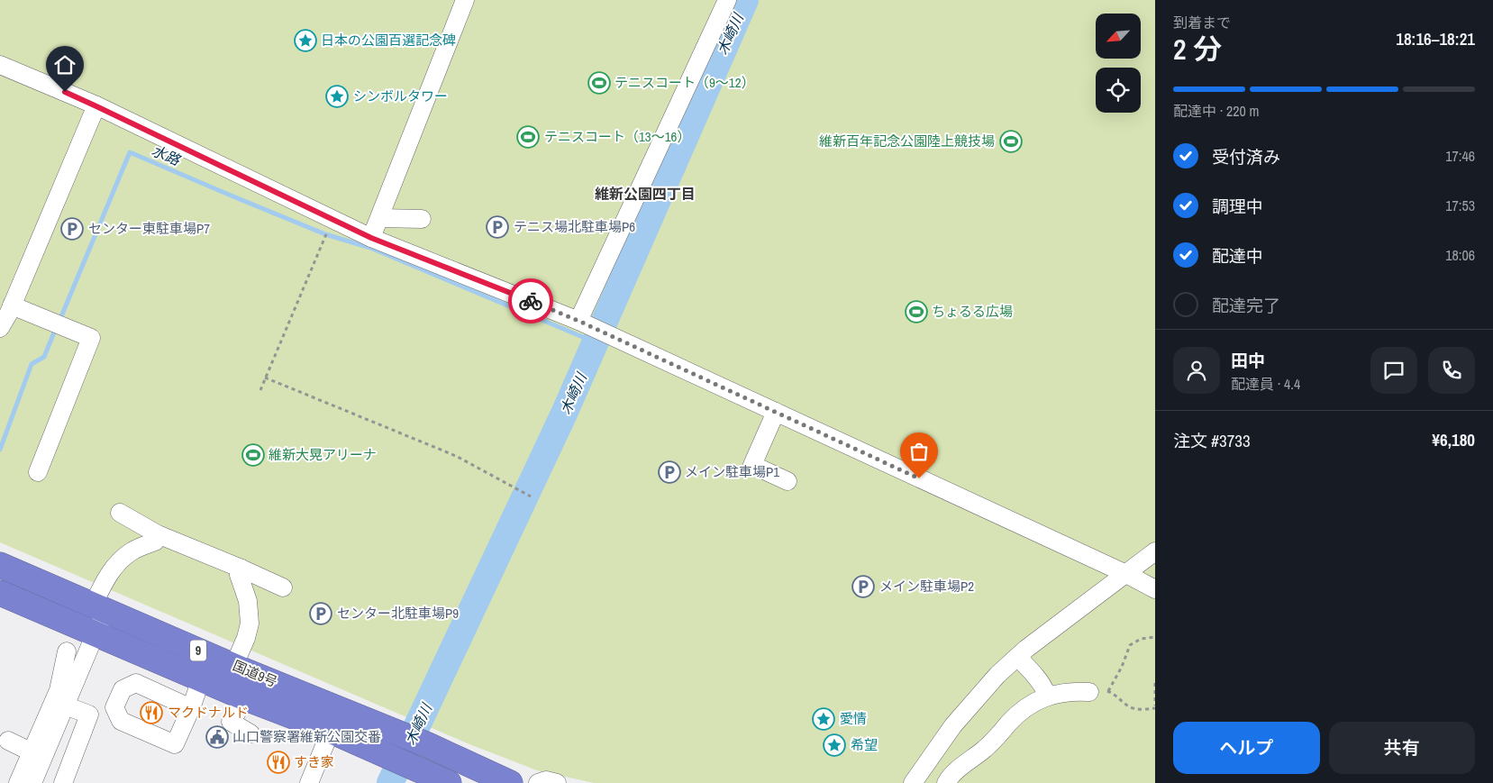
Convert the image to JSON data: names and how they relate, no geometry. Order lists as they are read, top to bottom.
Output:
{
  "streets": {
    "highway": ["9", "国道9号"]
  },
  "districts": ["維新公園四丁目"],
  "water": ["木崎川", "水路"],
  "places": {
    "place": [
      "日本の公園百選記念碑",
      "シンボルタワー",
      "愛情",
      "希望"
    ],
    "sports": [
      "テニスコート（9～12）",
      "テニスコート（13～16）",
      "維新百年記念公園陸上競技場",
      "ちょるる広場",
      "維新大晃アリーナ"
    ],
    "parking": [
      "テニス場北駐車場P6",
      "センター東駐車場P7",
      "メイン駐車場P1",
      "メイン駐車場P2",
      "センター北駐車場P9"
    ],
    "restaurant": ["マクドナルド", "すき家"],
    "public building": ["山口警察署維新公園交番"]
  },
  "north": "bottom left",
  "page": {
    "heading": ["2 分", "到着まで", "18:16–18:21"],
    "panel": [
      "田中",
      "配達員 · 4.4",
      "注文 #3733",
      "¥6,180"
    ],
    "bar": "配達中 · 220 m",
    "list": [
      ["受付済み", "17:46"],
      ["調理中", "17:53"],
      ["配達中", "18:06"],
      "配達完了"
    ],
    "buttons": ["ヘルプ", "共有"]
  }
}
